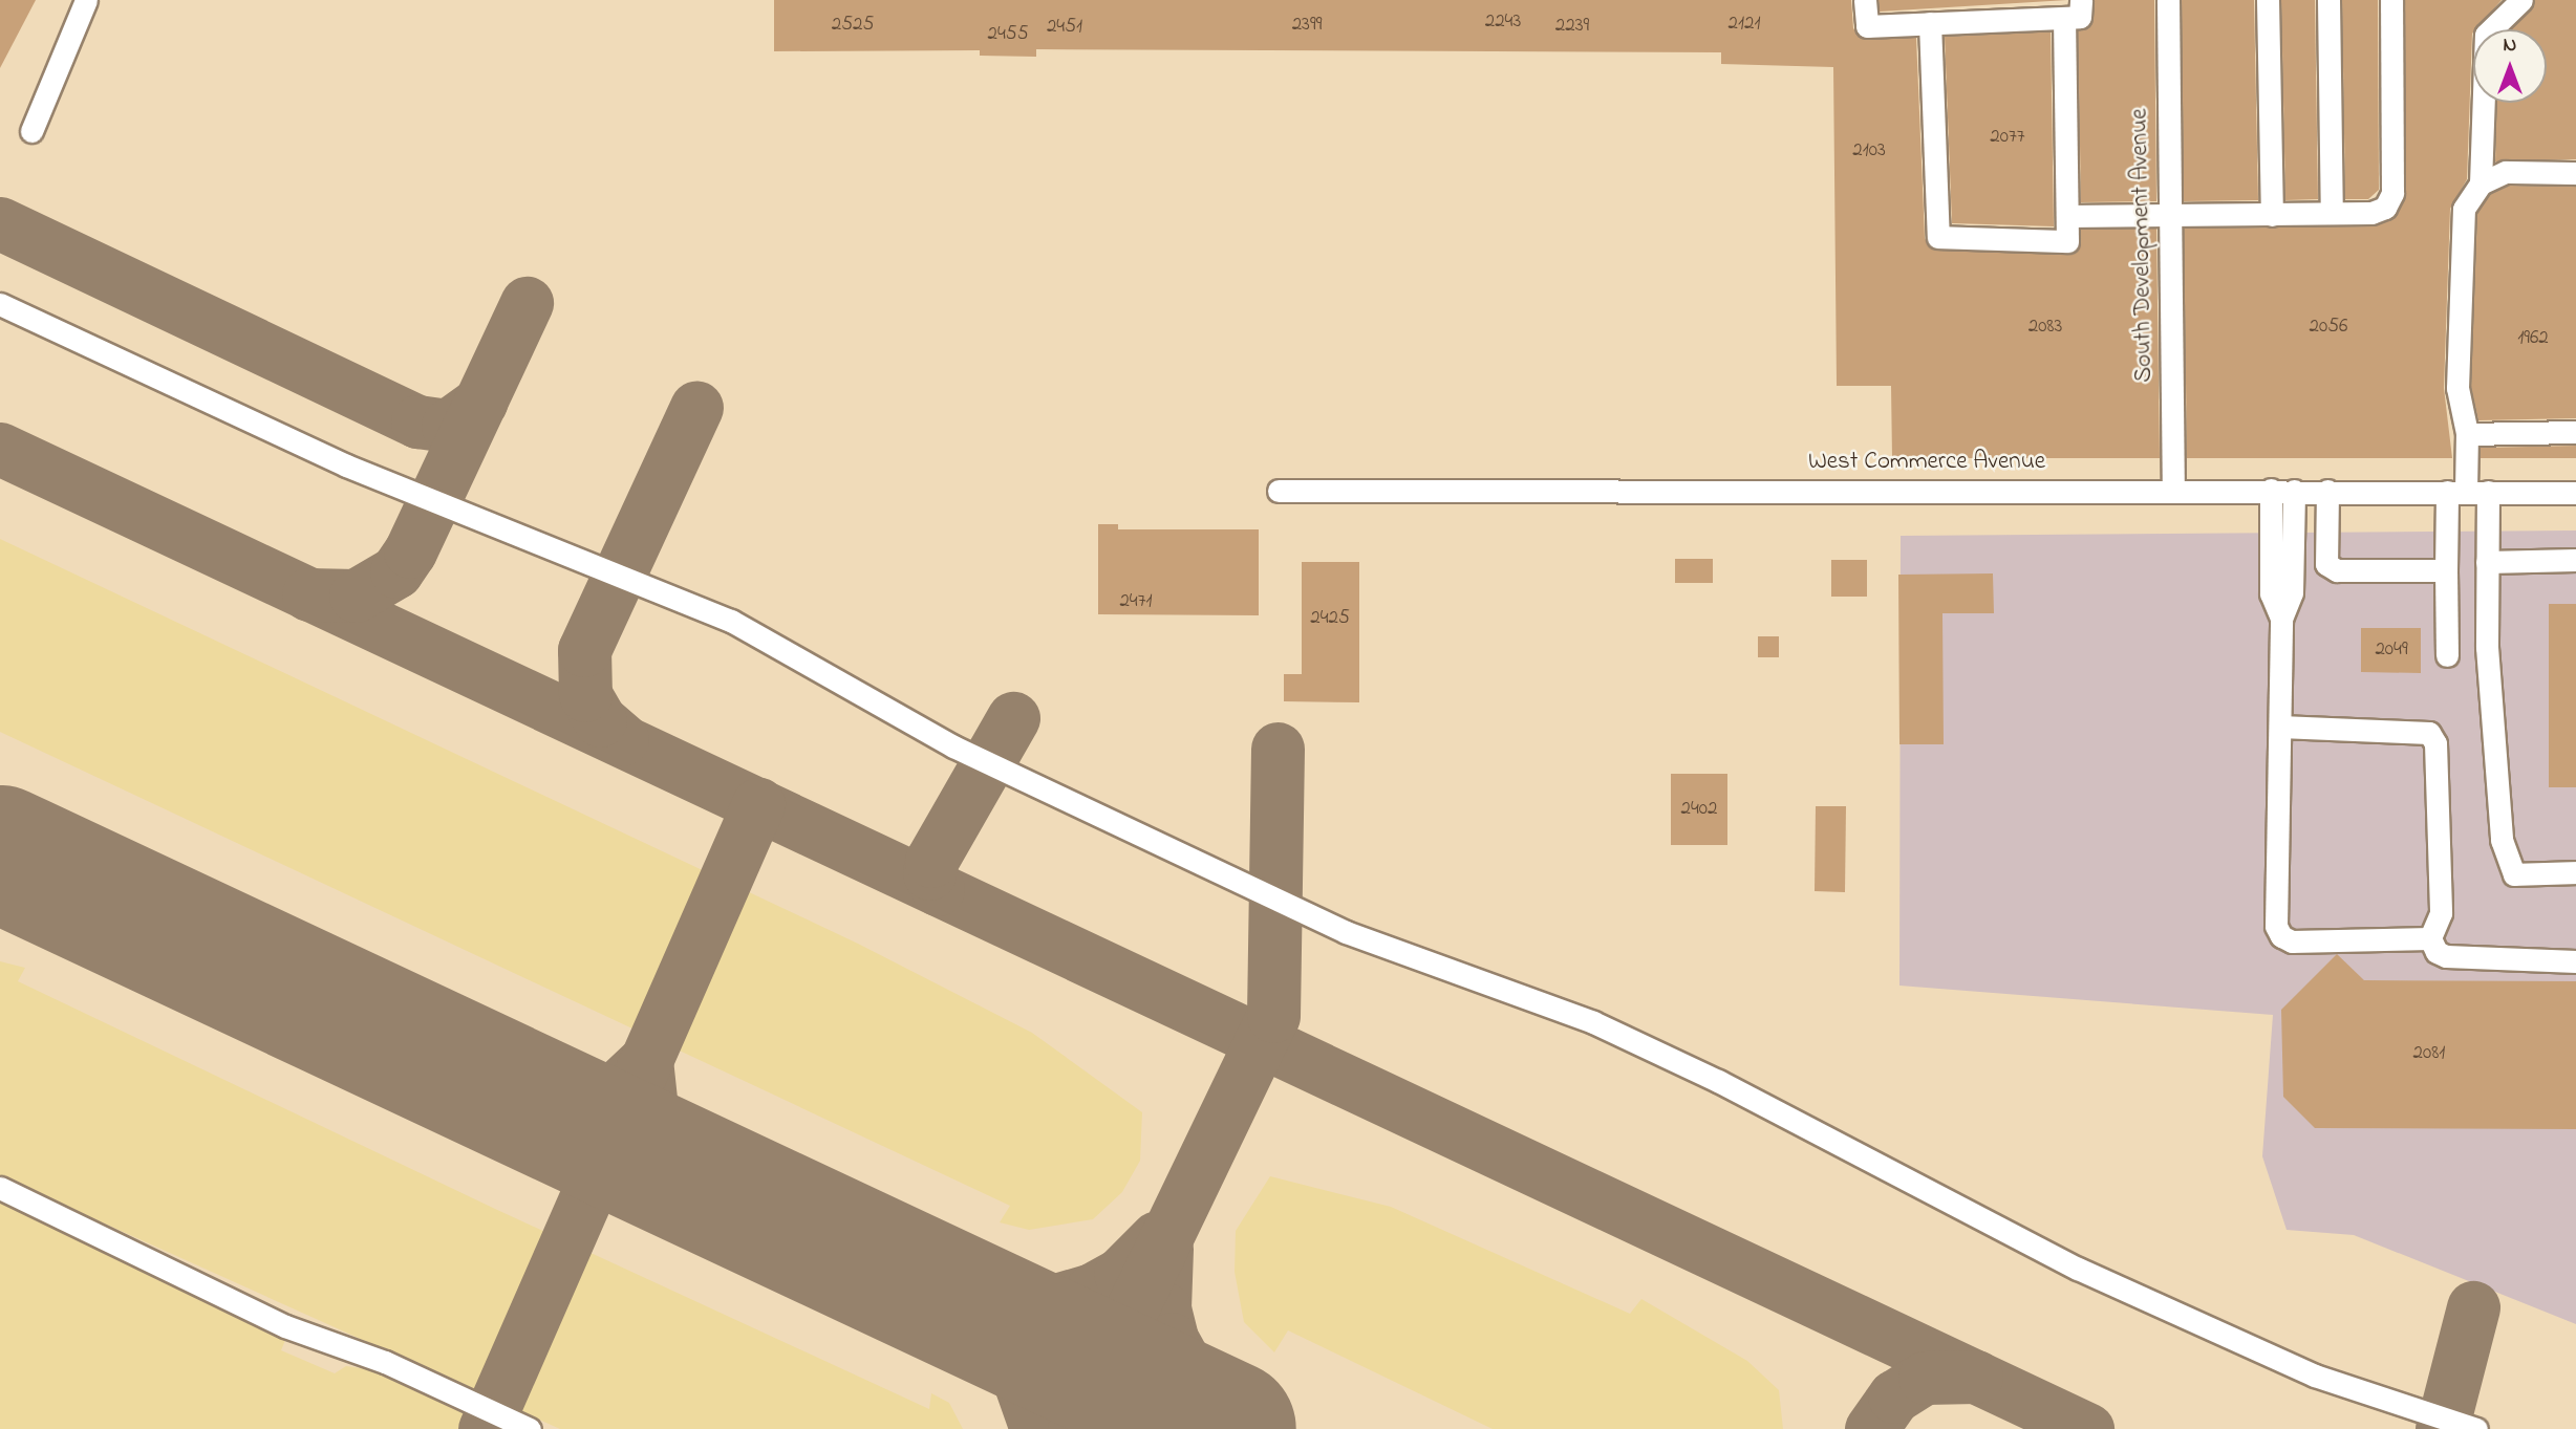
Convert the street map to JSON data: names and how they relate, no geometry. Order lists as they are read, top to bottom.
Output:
{
  "streets": {
    "street": ["South Development Avenue", "West Commerce Avenue"]
  },
  "crossings": [
    ["South Development Avenue", "West Commerce Avenue"]
  ],
  "house_numbers": [
    "2243",
    "2121",
    "2525",
    "2399",
    "2239",
    "2451",
    "2455",
    "2077",
    "2103",
    "2083",
    "2056",
    "1962",
    "2471",
    "2425",
    "2049",
    "2402",
    "2081"
  ],
  "north": "top"
}
